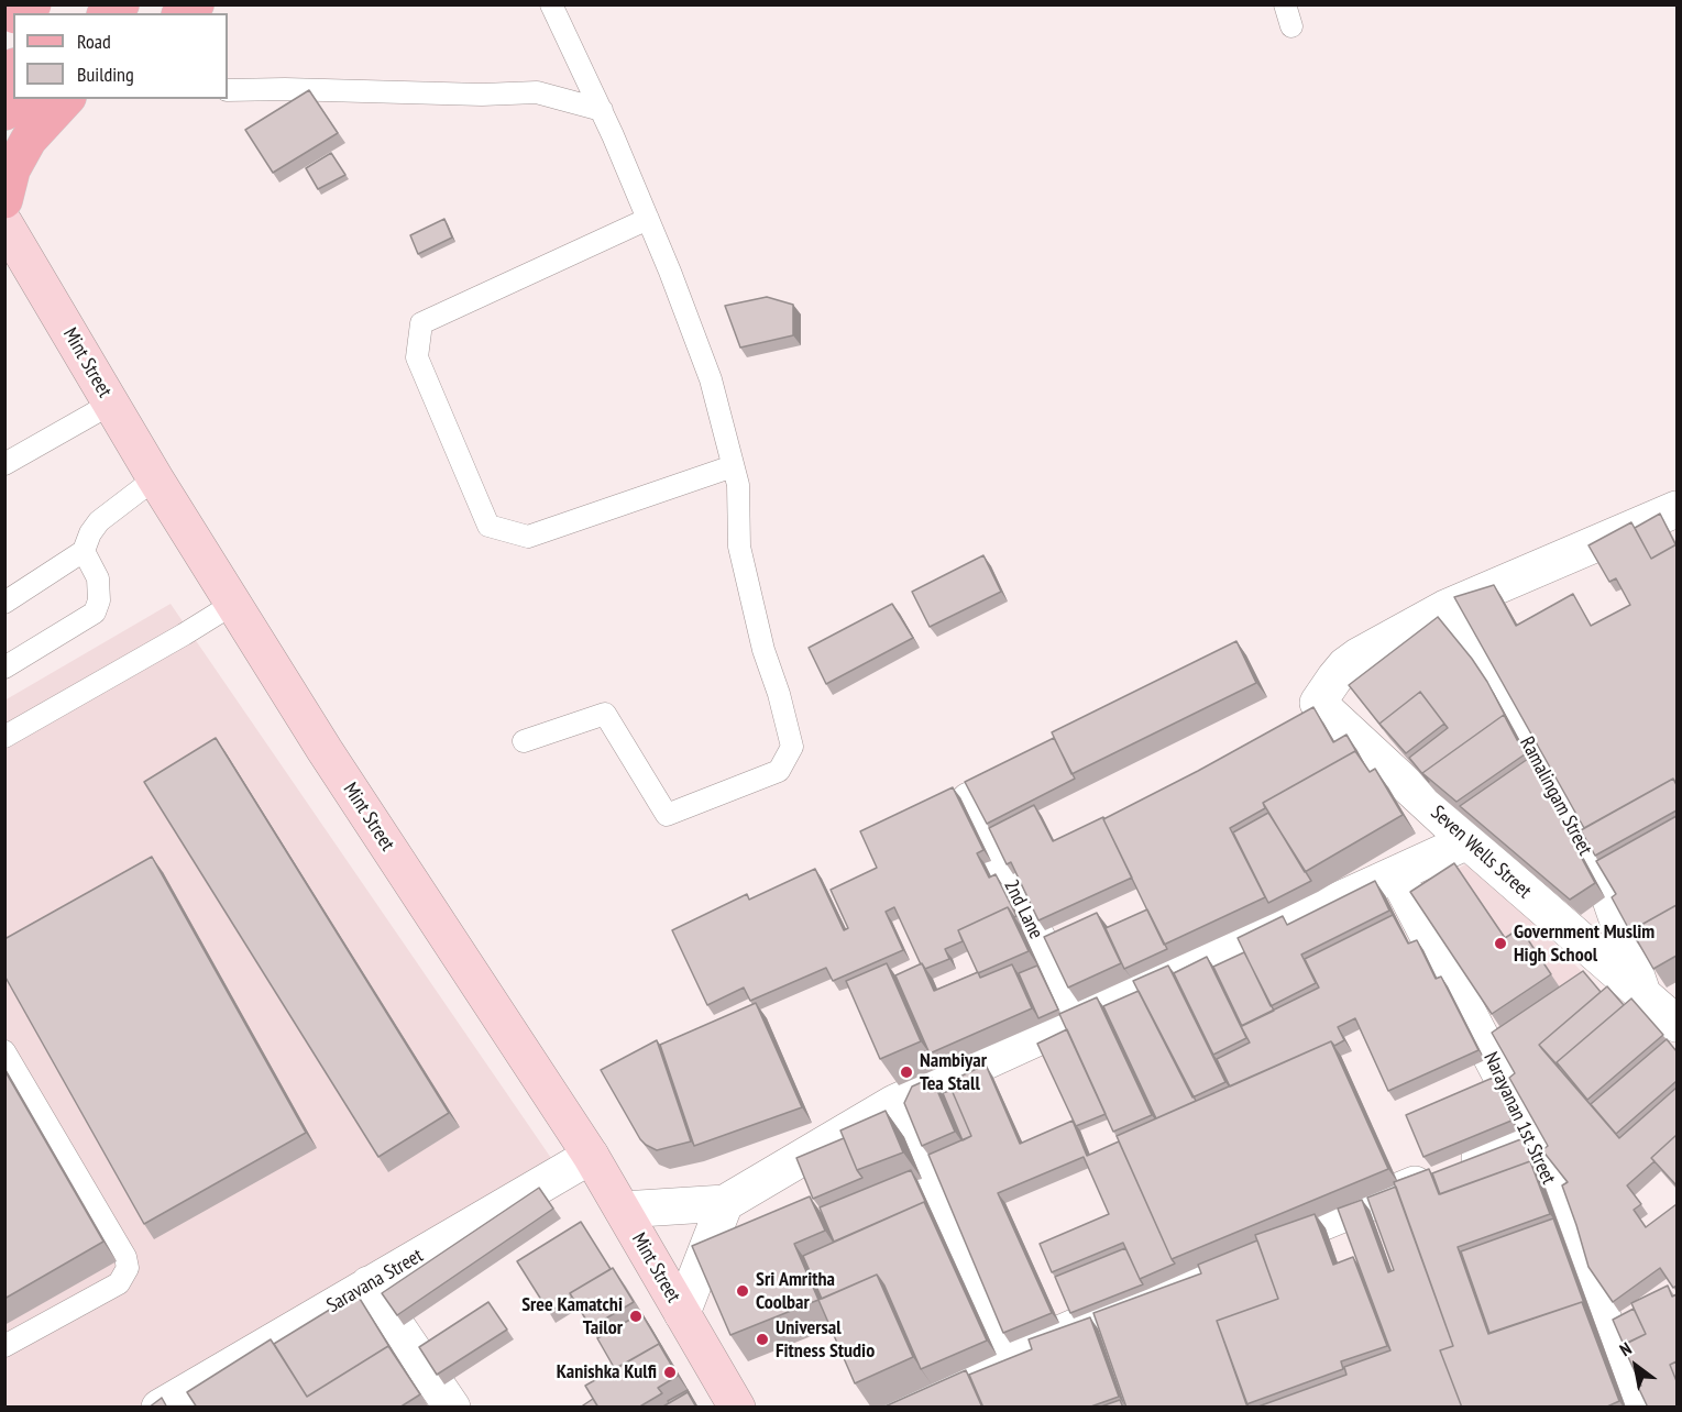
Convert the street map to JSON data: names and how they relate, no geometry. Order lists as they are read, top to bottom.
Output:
{
  "streets": {
    "street": [
      "Mint Street",
      "Ramalingam Street",
      "Seven Wells Street",
      "2nd Lane",
      "Narayanan 1st Street",
      "Saravana Street"
    ]
  },
  "crossings": [
    ["Mint Street", "Saravana Street"],
    ["Ramalingam Street", "Seven Wells Street"]
  ],
  "places": [
    "Government Muslim High School",
    "Nambiyar Tea Stall",
    "Sri Amritha Coolbar",
    "Sree Kamatchi Tailor",
    "Universal Fitness Studio",
    "Kanishka Kulfi"
  ],
  "legend": ["Road", "Building"],
  "north": "top left"
}
